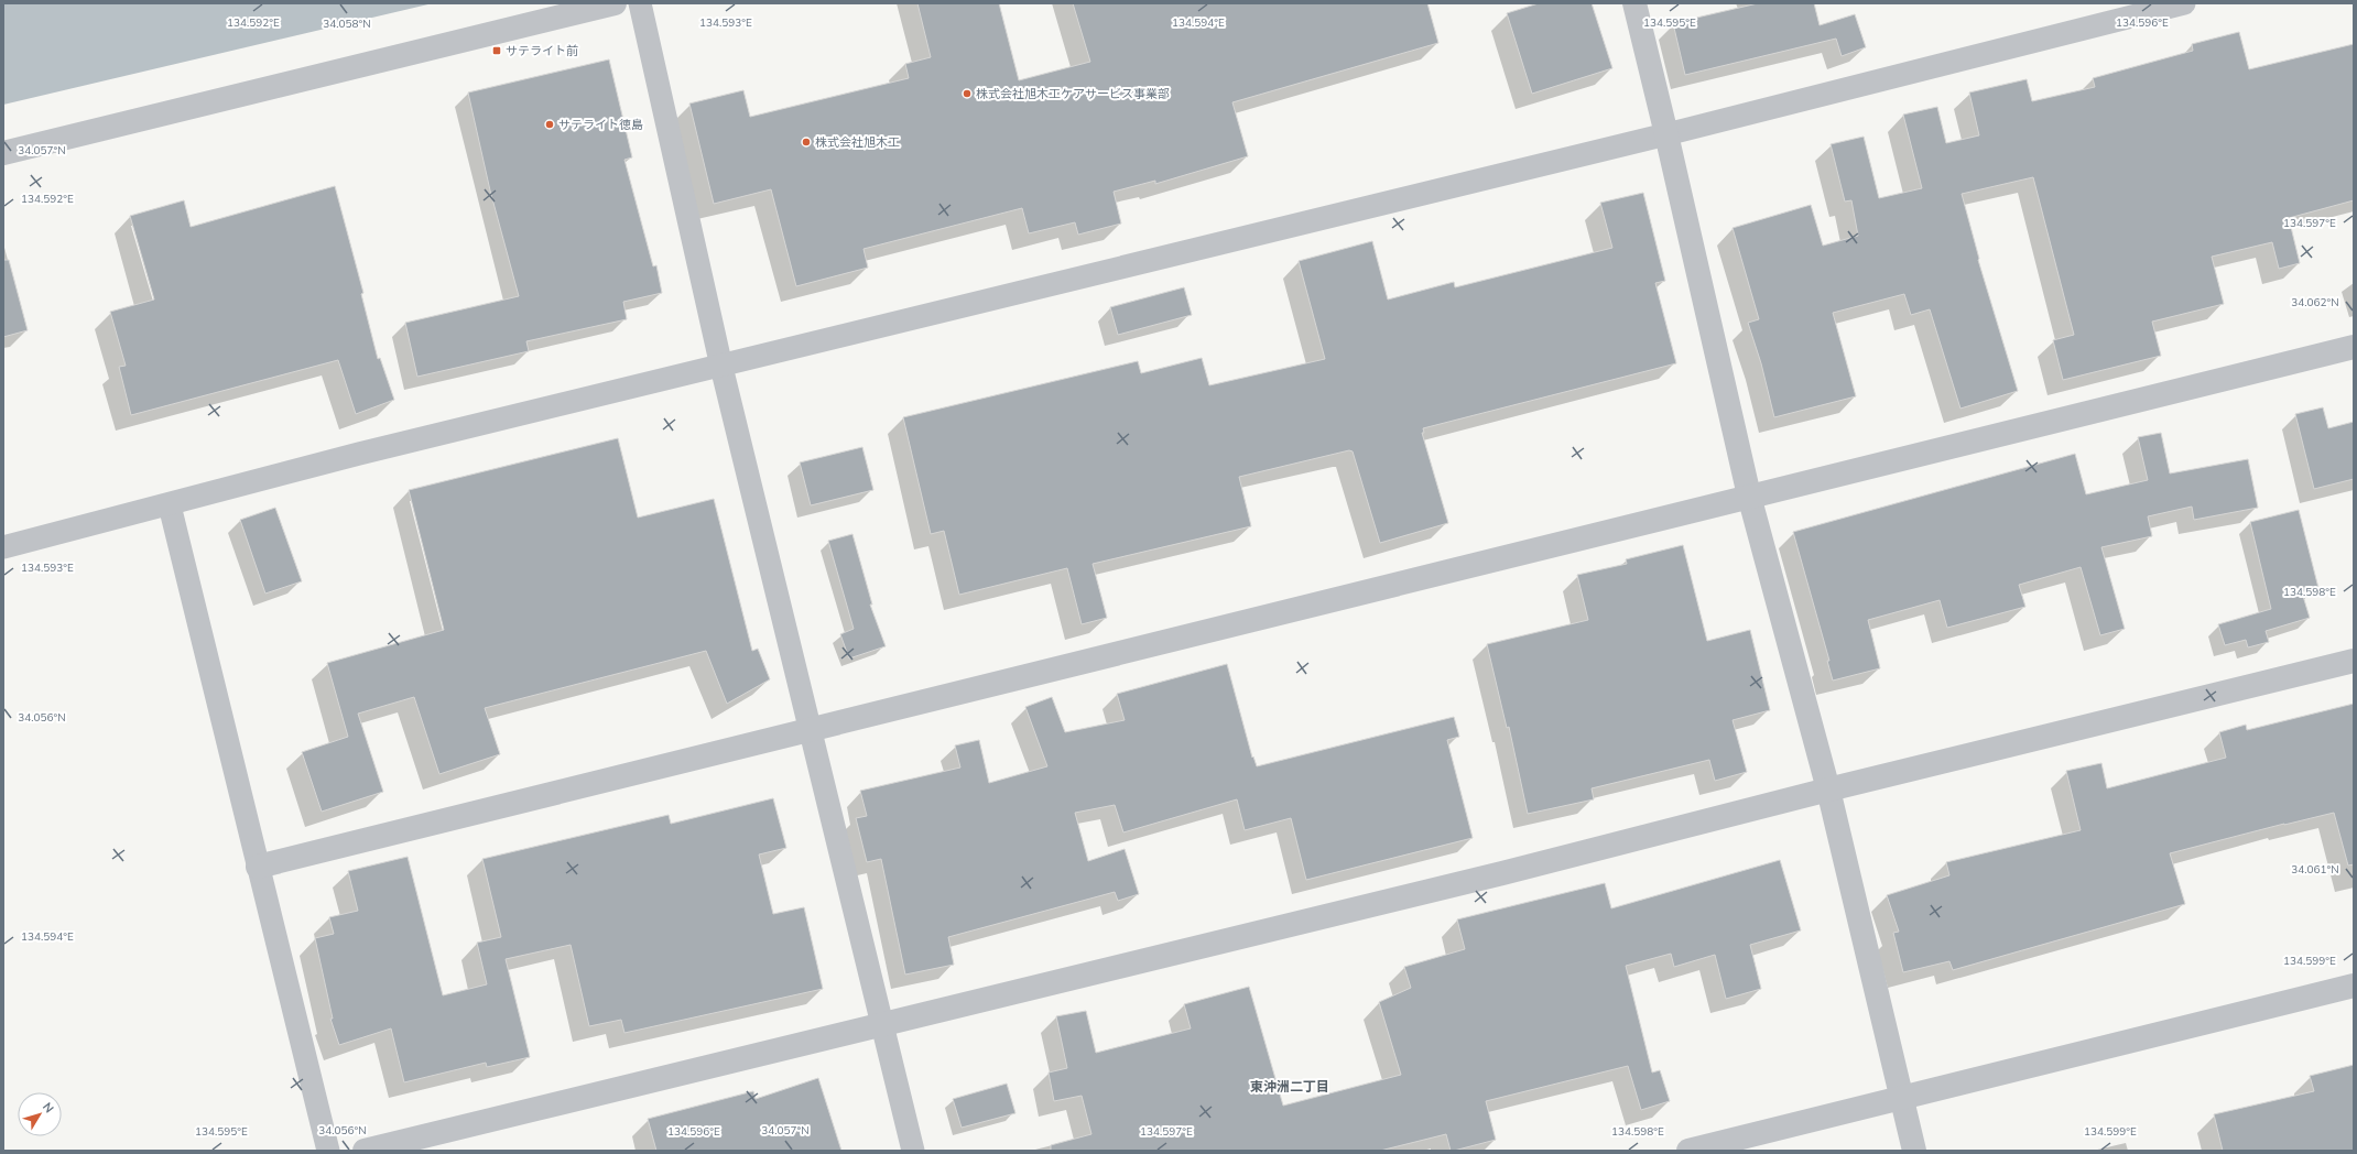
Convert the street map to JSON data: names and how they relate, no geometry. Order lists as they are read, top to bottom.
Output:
{
  "districts": ["東沖洲二丁目"],
  "places": {
    "transit": ["サテライト前"],
    "other": ["株式会社旭木工ケアサービス事業部", "サテライト徳島", "株式会社旭木工"]
  },
  "north": "top right",
  "coordinates": [
    "134.592°E",
    "134.593°E",
    "134.594°E",
    "134.595°E",
    "134.596°E",
    "34.058°N",
    "34.057°N",
    "134.597°E",
    "34.062°N",
    "134.598°E",
    "34.056°N",
    "34.061°N",
    "134.599°E"
  ]
}
